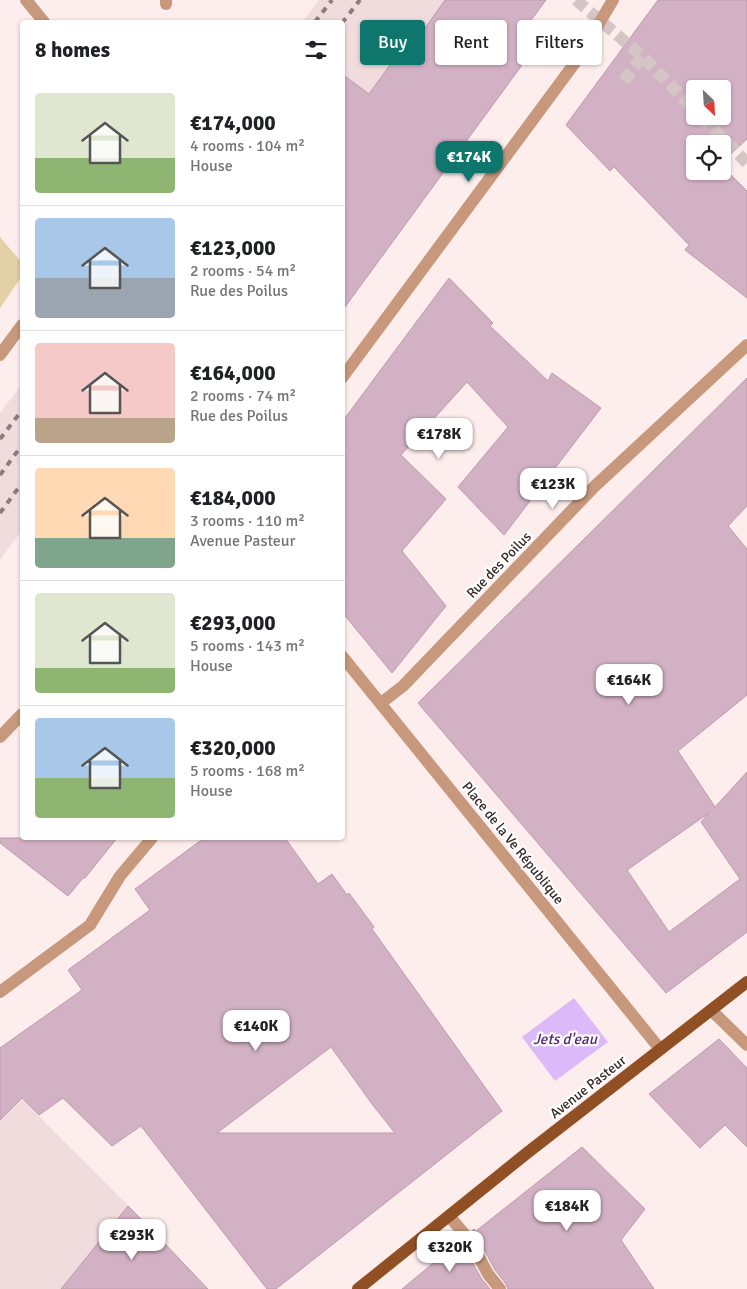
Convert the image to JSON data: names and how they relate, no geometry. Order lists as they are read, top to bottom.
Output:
{
  "streets": {
    "main road": ["Avenue Pasteur"],
    "street": ["Rue des Poilus", "Place de la Ve République"]
  },
  "crossings": [
    ["Rue des Poilus", "Place de la Ve République"],
    ["Place de la Ve République", "Avenue Pasteur"]
  ],
  "water": ["Jets d'eau"],
  "north": "bottom right",
  "page": {
    "chip": ["Buy", "Rent", "Filters"],
    "heading": "8 homes",
    "list": [
      {
        "name": "€174,000",
        "note": "4 rooms · 104 m² · House"
      },
      {
        "name": "€123,000",
        "note": "2 rooms · 54 m² · Rue des Poilus"
      },
      {
        "name": "€164,000",
        "note": "2 rooms · 74 m² · Rue des Poilus"
      },
      {
        "name": "€184,000",
        "note": "3 rooms · 110 m² · Avenue Pasteur"
      },
      {
        "name": "€293,000",
        "note": "5 rooms · 143 m² · House"
      },
      {
        "name": "€320,000",
        "note": "5 rooms · 168 m² · House"
      }
    ],
    "price": [
      "€174K",
      "€178K",
      "€123K",
      "€164K",
      "€140K",
      "€184K",
      "€293K",
      "€320K"
    ]
  }
}
